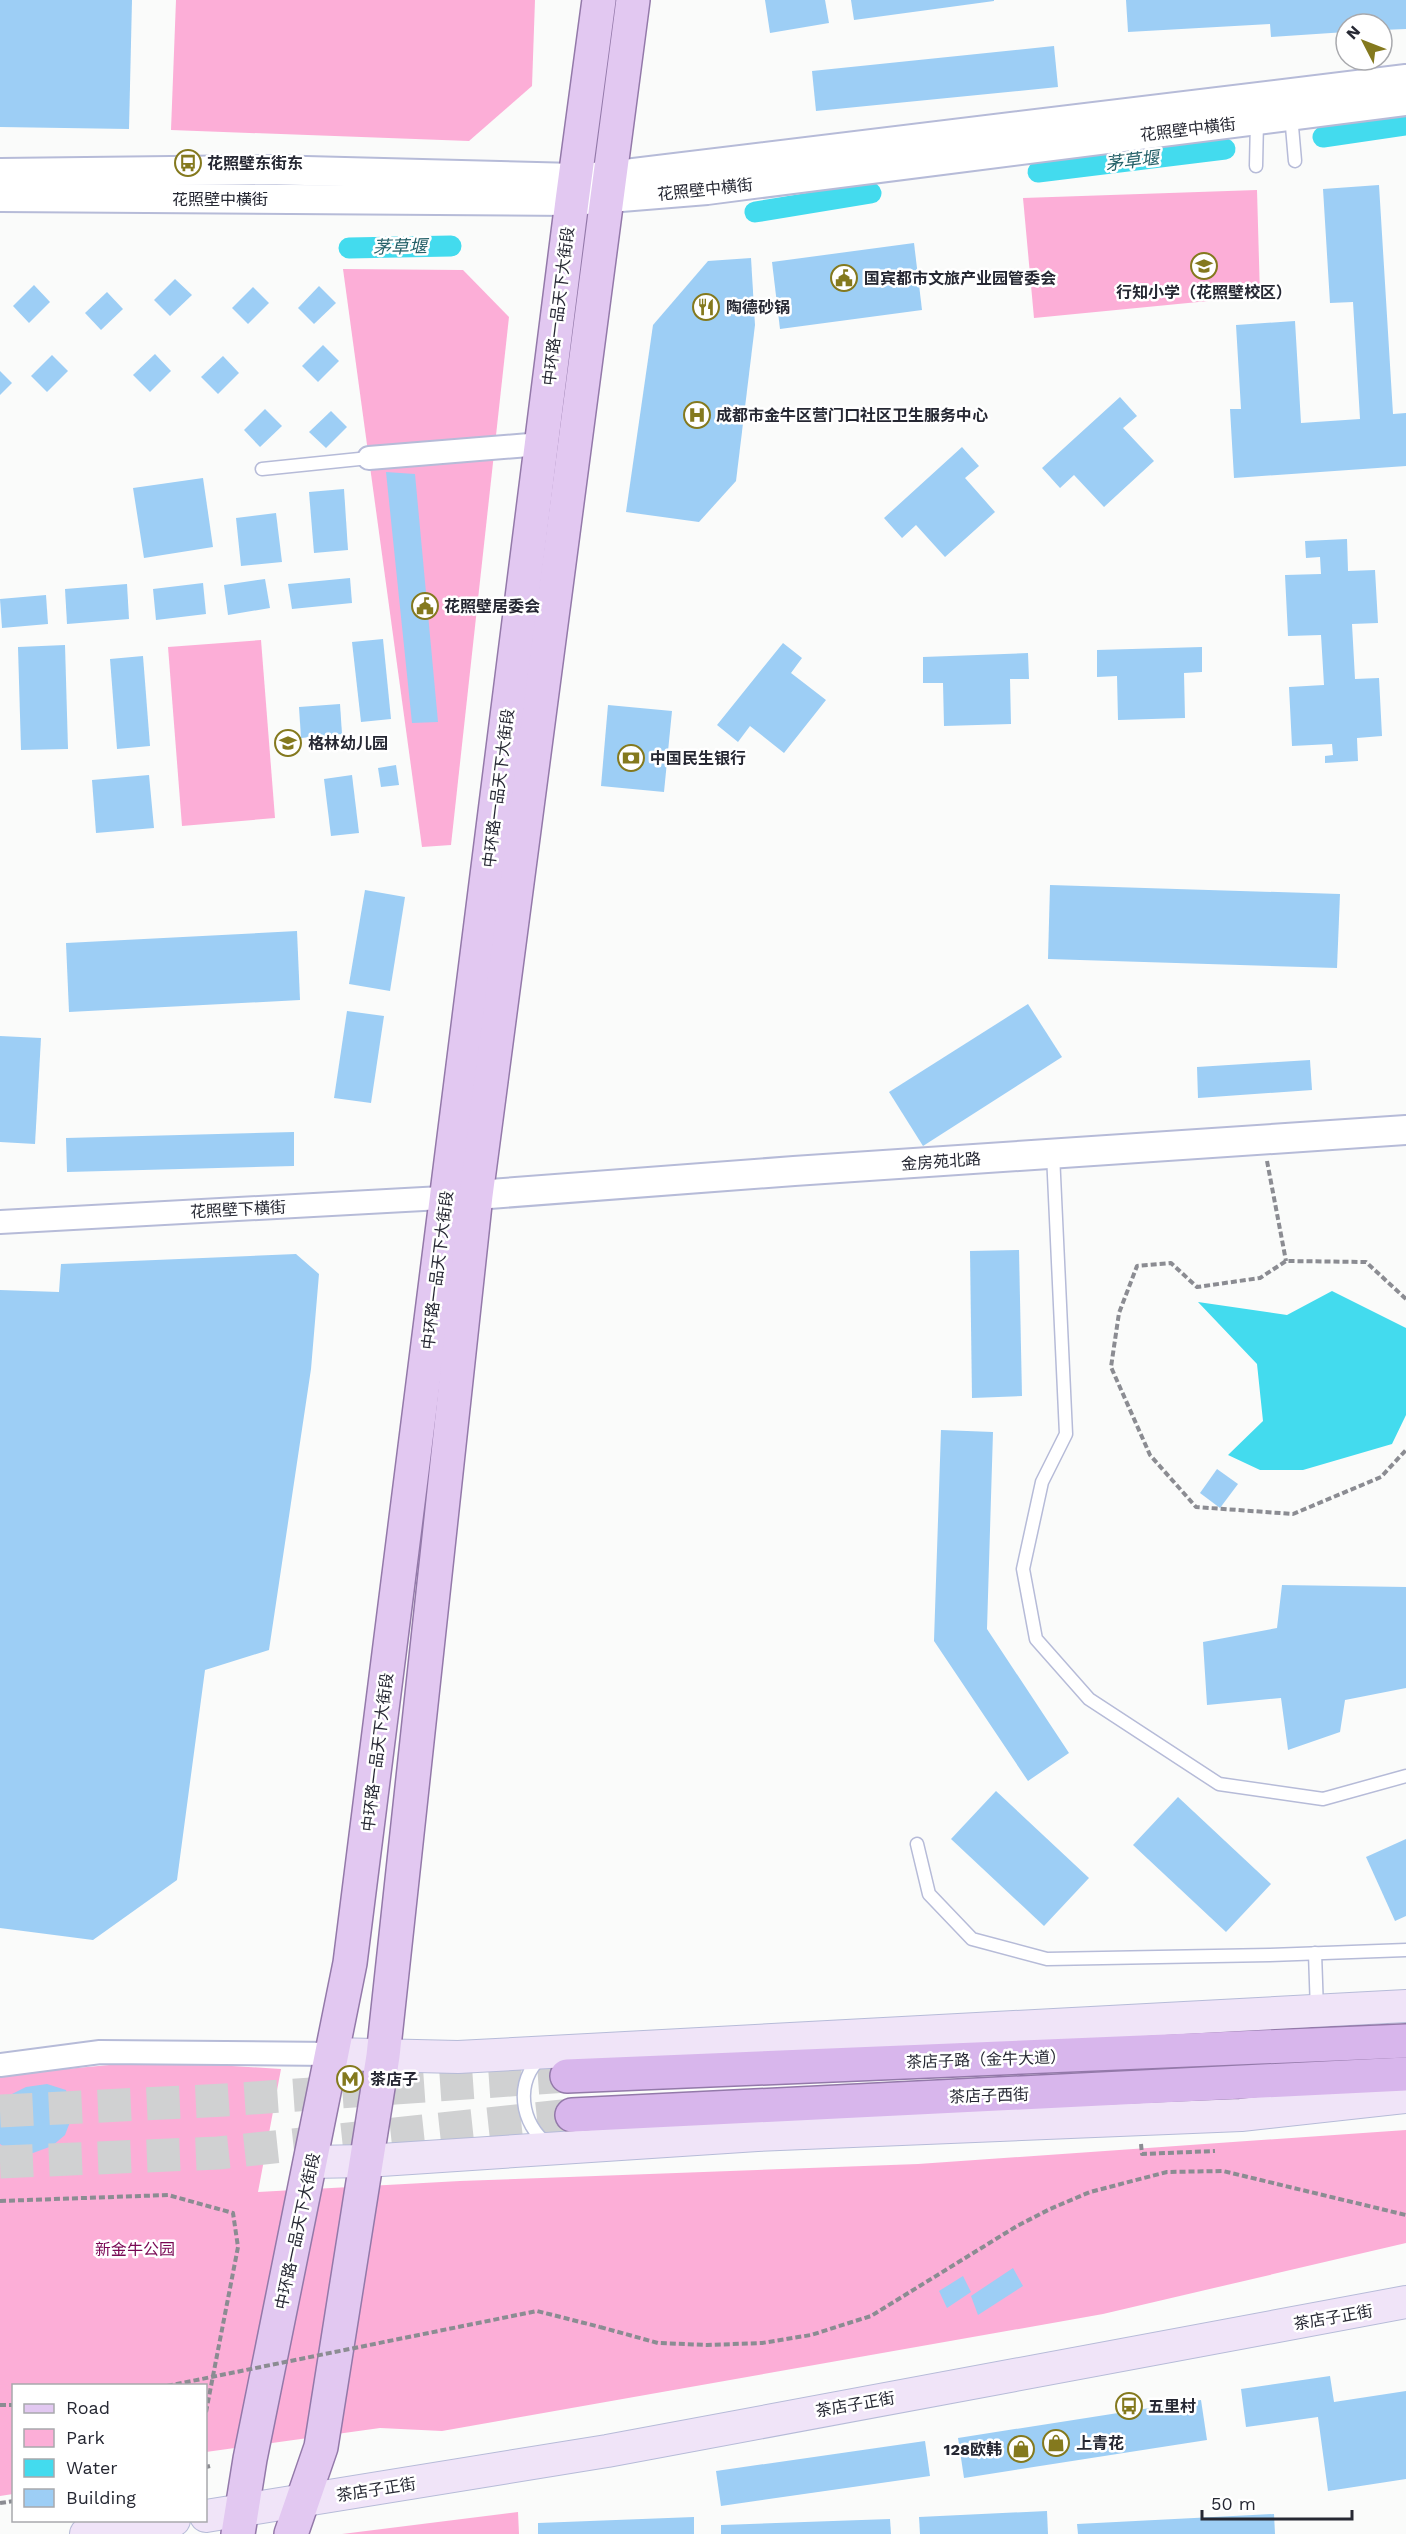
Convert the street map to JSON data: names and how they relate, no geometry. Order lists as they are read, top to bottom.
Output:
{
  "streets": {
    "highway": ["茶店子路（金牛大道）", "茶店子西街"],
    "main road": ["中环路一品天下大街段", "茶店子正街"],
    "street": ["花照壁中横街", "金房苑北路", "花照壁下横街"]
  },
  "crossings": [
    ["花照壁中横街", "中环路一品天下大街段"],
    ["中环路一品天下大街段", "金房苑北路"],
    ["中环路一品天下大街段", "花照壁下横街"],
    ["中环路一品天下大街段", "茶店子正街"],
    ["金房苑北路", "花照壁下横街"]
  ],
  "water": ["茅草堰"],
  "parks": ["新金牛公园"],
  "places": {
    "bus stop": ["花照壁东街东", "五里村"],
    "school or university": ["行知小学（花照壁校区）", "格林幼儿园"],
    "public building": ["国宾都市文旅产业园管委会", "花照壁居委会"],
    "restaurant": ["陶德砂锅"],
    "hospital": ["成都市金牛区营门口社区卫生服务中心"],
    "bank": ["中国民生银行"],
    "metro station": ["茶店子"],
    "shop": ["上青花", "128欧韩"]
  },
  "legend": [
    "Road",
    "Park",
    "Water",
    "Building"
  ],
  "scale_bar": "50 m",
  "north": "top left"
}
